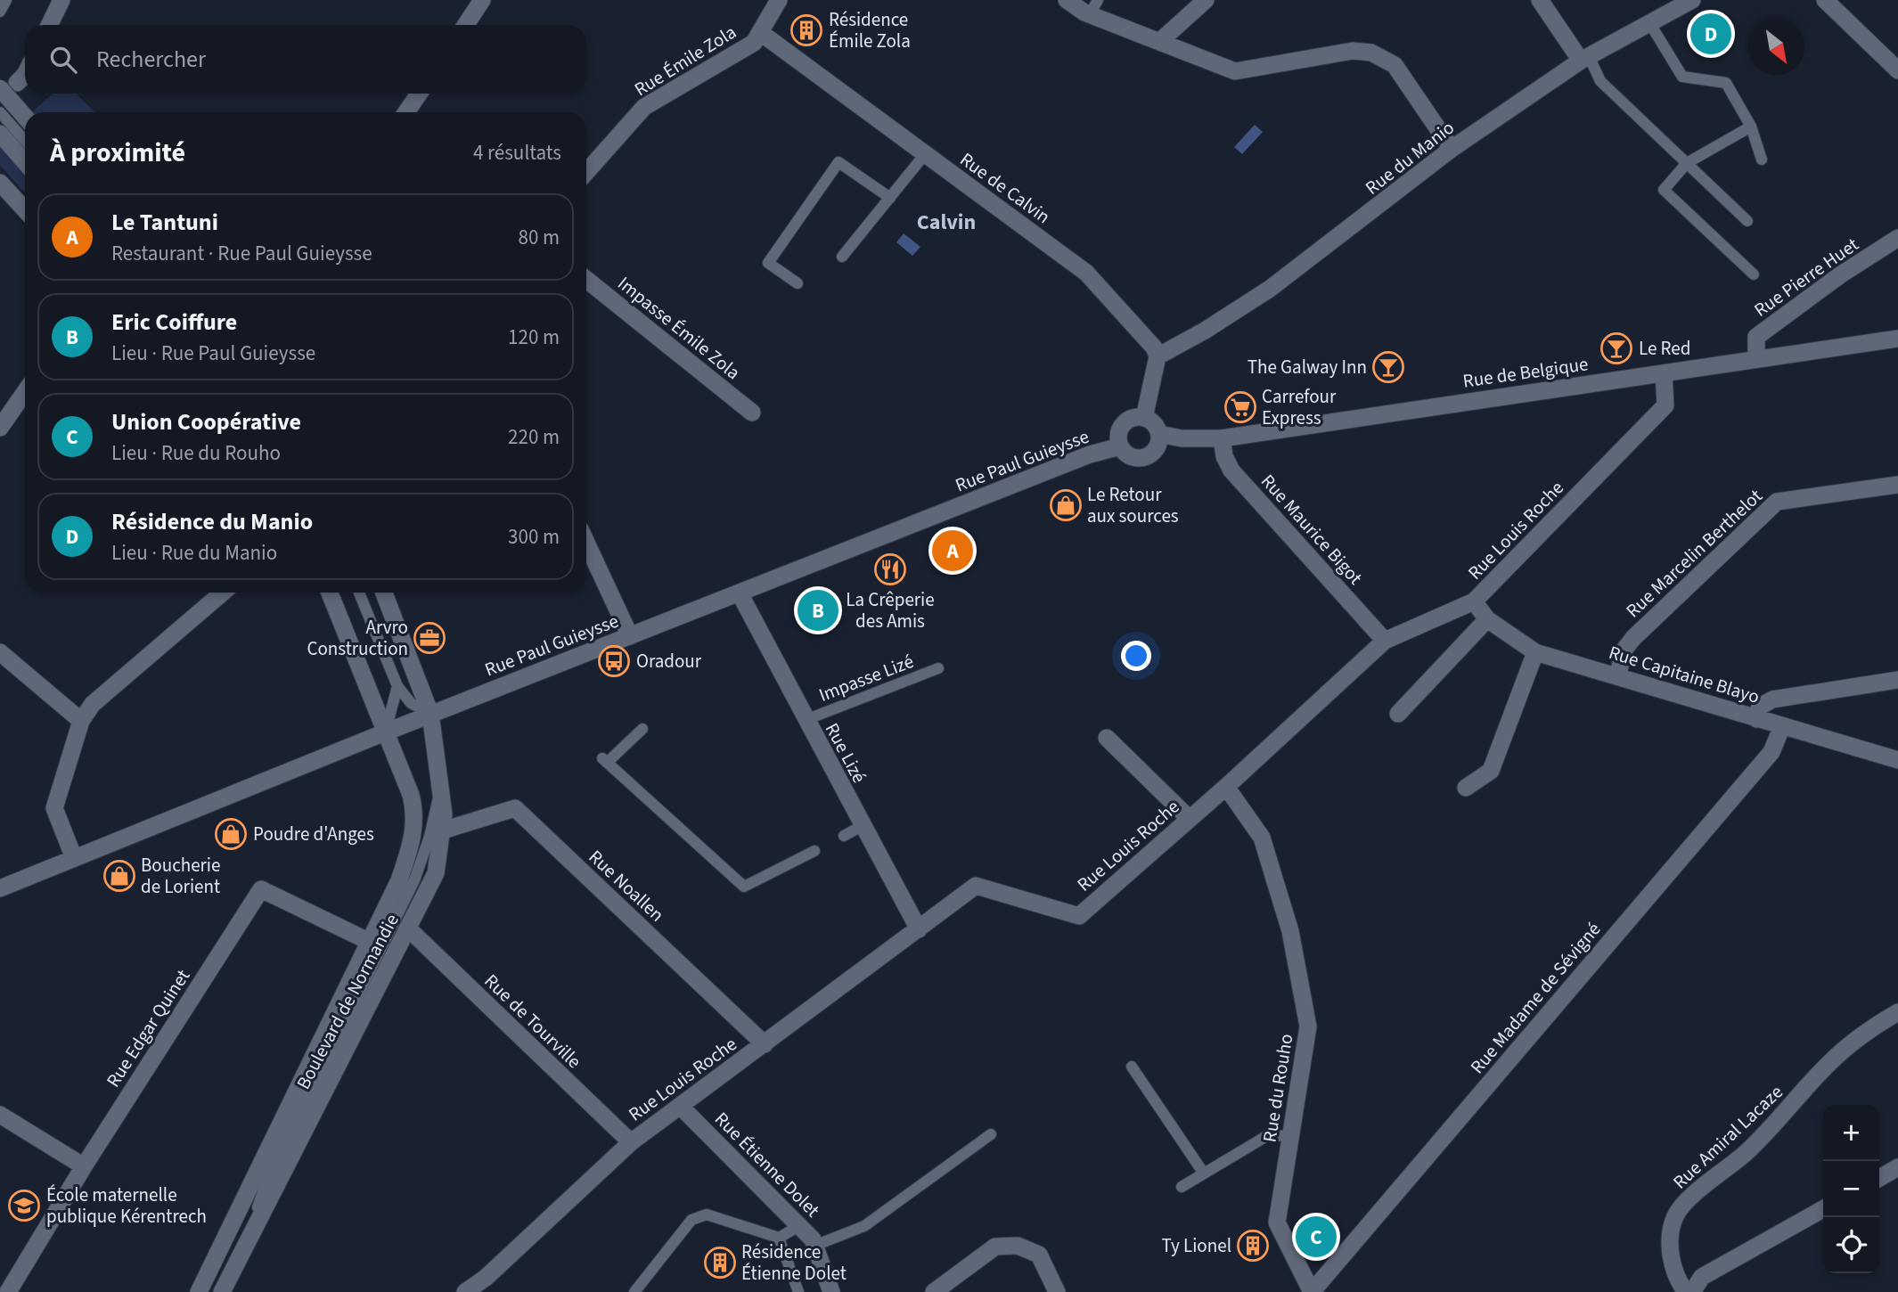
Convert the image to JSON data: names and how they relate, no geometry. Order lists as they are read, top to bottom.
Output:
{
  "streets": {
    "street": [
      "Rue Émile Zola",
      "Rue du Manio",
      "Rue de Calvin",
      "Rue Pierre Huet",
      "Impasse Émile Zola",
      "Rue de Belgique",
      "Rue Paul Guieysse",
      "Rue Maurice Bigot",
      "Rue Louis Roche",
      "Rue Marcelin Berthelot",
      "Rue Capitaine Blayo",
      "Rue Lizé",
      "Rue Noallen",
      "Rue Madame de Sévigné",
      "Boulevard de Normandie",
      "Rue de Tourville",
      "Rue Edgar Quinet",
      "Rue du Rouho",
      "Rue Amiral Lacaze",
      "Rue Étienne Dolet"
    ],
    "lane": ["Impasse Lizé"]
  },
  "crossings": [
    ["Rue Émile Zola", "Rue de Calvin"],
    ["Rue du Manio", "Rue de Calvin"],
    ["Rue Pierre Huet", "Rue de Belgique"],
    ["Rue de Belgique", "Rue Paul Guieysse"],
    ["Rue de Belgique", "Rue Maurice Bigot"],
    ["Rue de Belgique", "Rue Louis Roche"],
    ["Rue Paul Guieysse", "Rue Lizé"],
    ["Rue Paul Guieysse", "Boulevard de Normandie"],
    ["Rue Maurice Bigot", "Rue Louis Roche"],
    ["Rue Louis Roche", "Rue Capitaine Blayo"],
    ["Rue Louis Roche", "Rue Lizé"],
    ["Rue Louis Roche", "Rue Noallen"],
    ["Rue Louis Roche", "Rue de Tourville"],
    ["Rue Louis Roche", "Rue du Rouho"],
    ["Rue Louis Roche", "Rue Étienne Dolet"],
    ["Rue Marcelin Berthelot", "Rue Capitaine Blayo"],
    ["Rue Capitaine Blayo", "Rue Madame de Sévigné"],
    ["Impasse Lizé", "Rue Lizé"],
    ["Rue Noallen", "Boulevard de Normandie"],
    ["Rue Madame de Sévigné", "Rue du Rouho"],
    ["Boulevard de Normandie", "Rue de Tourville"],
    ["Boulevard de Normandie", "Rue Edgar Quinet"]
  ],
  "districts": ["Calvin"],
  "places": {
    "building": ["Résidence Émile Zola", "Ty Lionel", "Résidence Étienne Dolet"],
    "bar": ["Le Red", "The Galway Inn"],
    "supermarket": ["Carrefour Express"],
    "shop": ["Le Retour aux sources", "Poudre d'Anges", "Boucherie de Lorient"],
    "restaurant": ["La Crêperie des Amis"],
    "office": ["Arvro Construction"],
    "bus stop": ["Oradour"],
    "school or university": ["École maternelle publique Kérentrech"]
  },
  "north": "bottom right",
  "page": {
    "pins": [
      "D",
      "A",
      "B",
      "C"
    ],
    "search": "Rechercher",
    "heading": ["À proximité", "4 résultats"],
    "list": [
      {
        "mark": "A",
        "name": "Le Tantuni",
        "note": "Restaurant · Rue Paul Guieysse",
        "value": "80 m"
      },
      {
        "mark": "B",
        "name": "Eric Coiffure",
        "note": "Lieu · Rue Paul Guieysse",
        "value": "120 m"
      },
      {
        "mark": "C",
        "name": "Union Coopérative",
        "note": "Lieu · Rue du Rouho",
        "value": "220 m"
      },
      {
        "mark": "D",
        "name": "Résidence du Manio",
        "note": "Lieu · Rue du Manio",
        "value": "300 m"
      }
    ],
    "map_buttons": ["+", "−"]
  }
}
